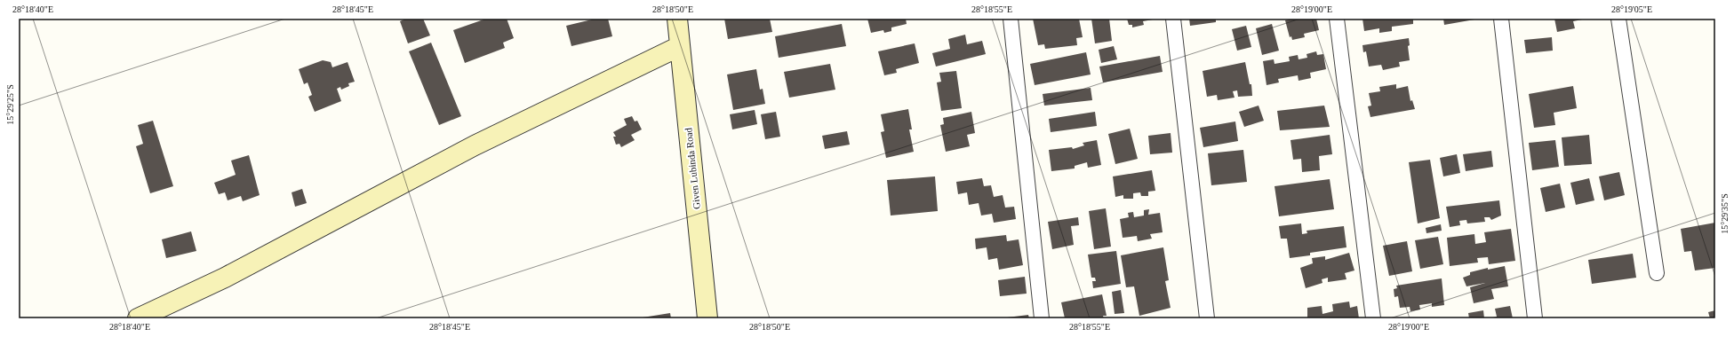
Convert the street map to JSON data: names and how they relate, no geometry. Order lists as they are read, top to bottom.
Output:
{
  "streets": {
    "street": ["Given Lubinda Road"]
  },
  "coordinates": [
    "28°18'40\"E",
    "28°18'45\"E",
    "28°18'50\"E",
    "28°18'55\"E",
    "28°19'00\"E",
    "28°19'05\"E",
    "15°29'25\"S",
    "15°29'35\"S"
  ]
}
